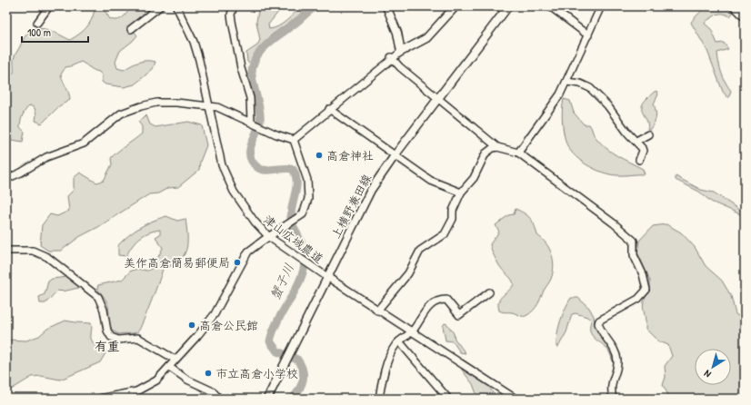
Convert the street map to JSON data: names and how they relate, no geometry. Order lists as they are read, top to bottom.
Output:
{
  "streets": {
    "main road": ["上横野兼田線"],
    "street": ["津山広域農道"]
  },
  "crossings": [
    ["上横野兼田線", "津山広域農道"]
  ],
  "districts": ["有重"],
  "water": ["蟹子川"],
  "places": [
    "高倉神社",
    "美作高倉簡易郵便局",
    "高倉公民館",
    "市立高倉小学校"
  ],
  "scale_bar": "100 m",
  "north": "bottom left"
}
